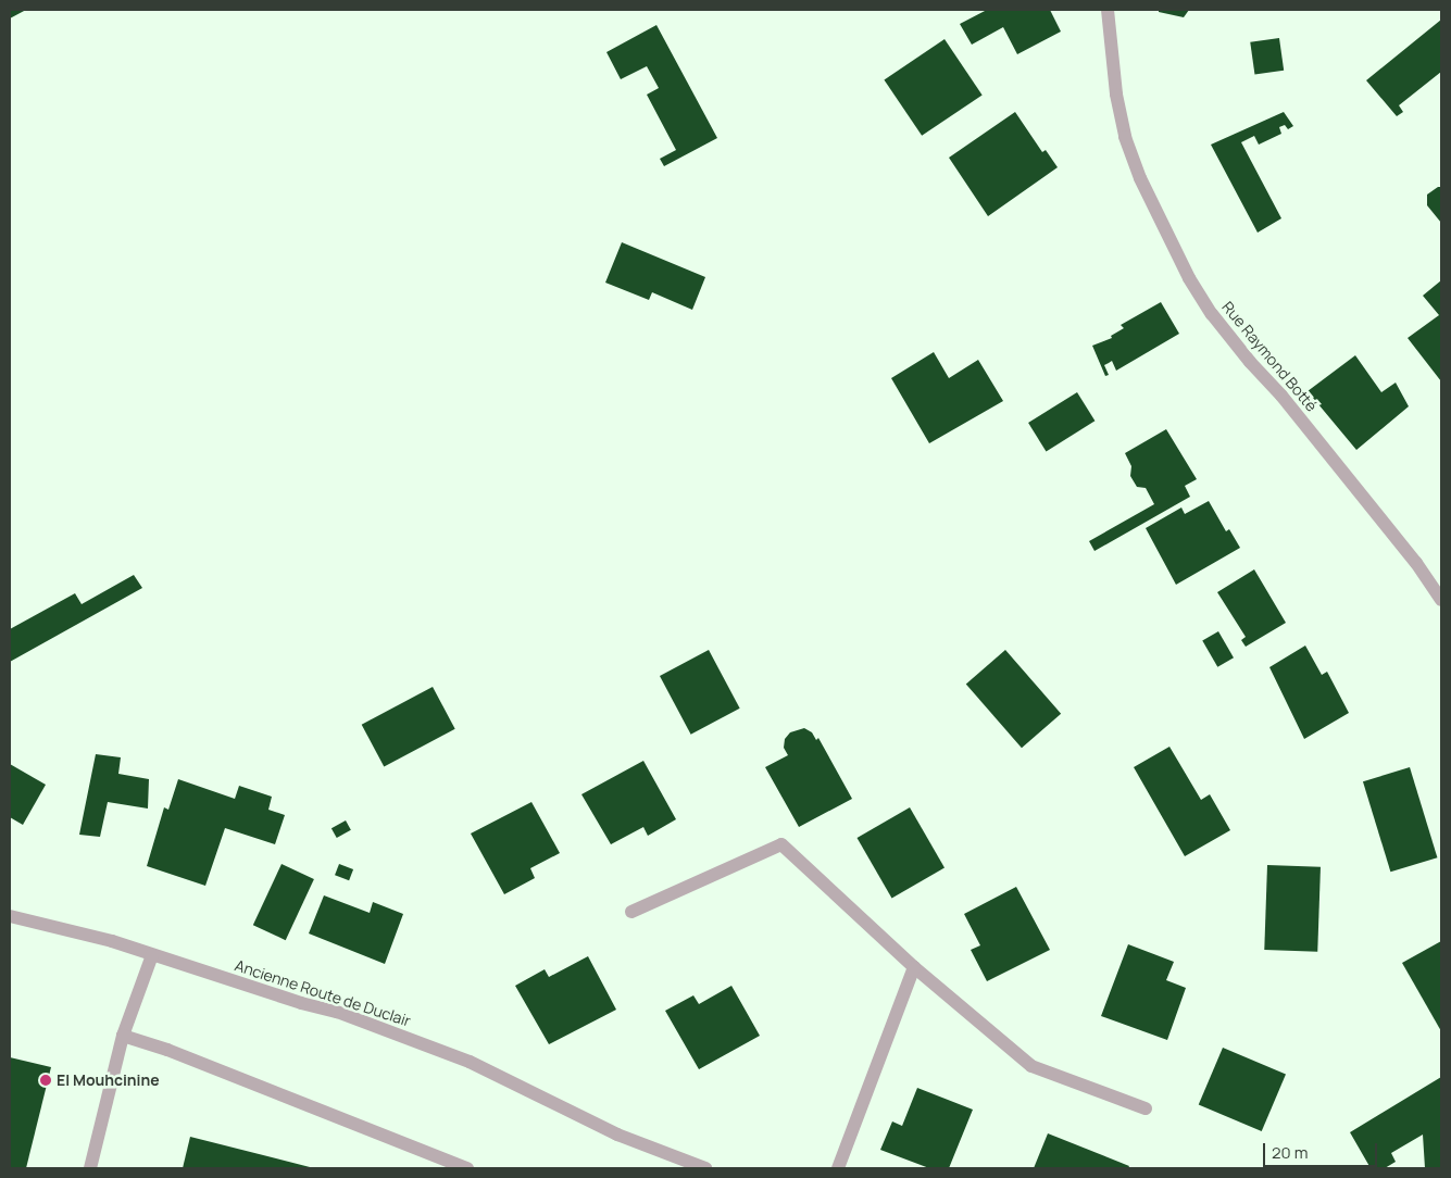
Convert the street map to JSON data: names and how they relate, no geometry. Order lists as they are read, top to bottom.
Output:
{
  "streets": {
    "street": ["Rue Raymond Botté", "Ancienne Route de Duclair"]
  },
  "places": ["El Mouhcinine"],
  "scale_bar": "20 m"
}
